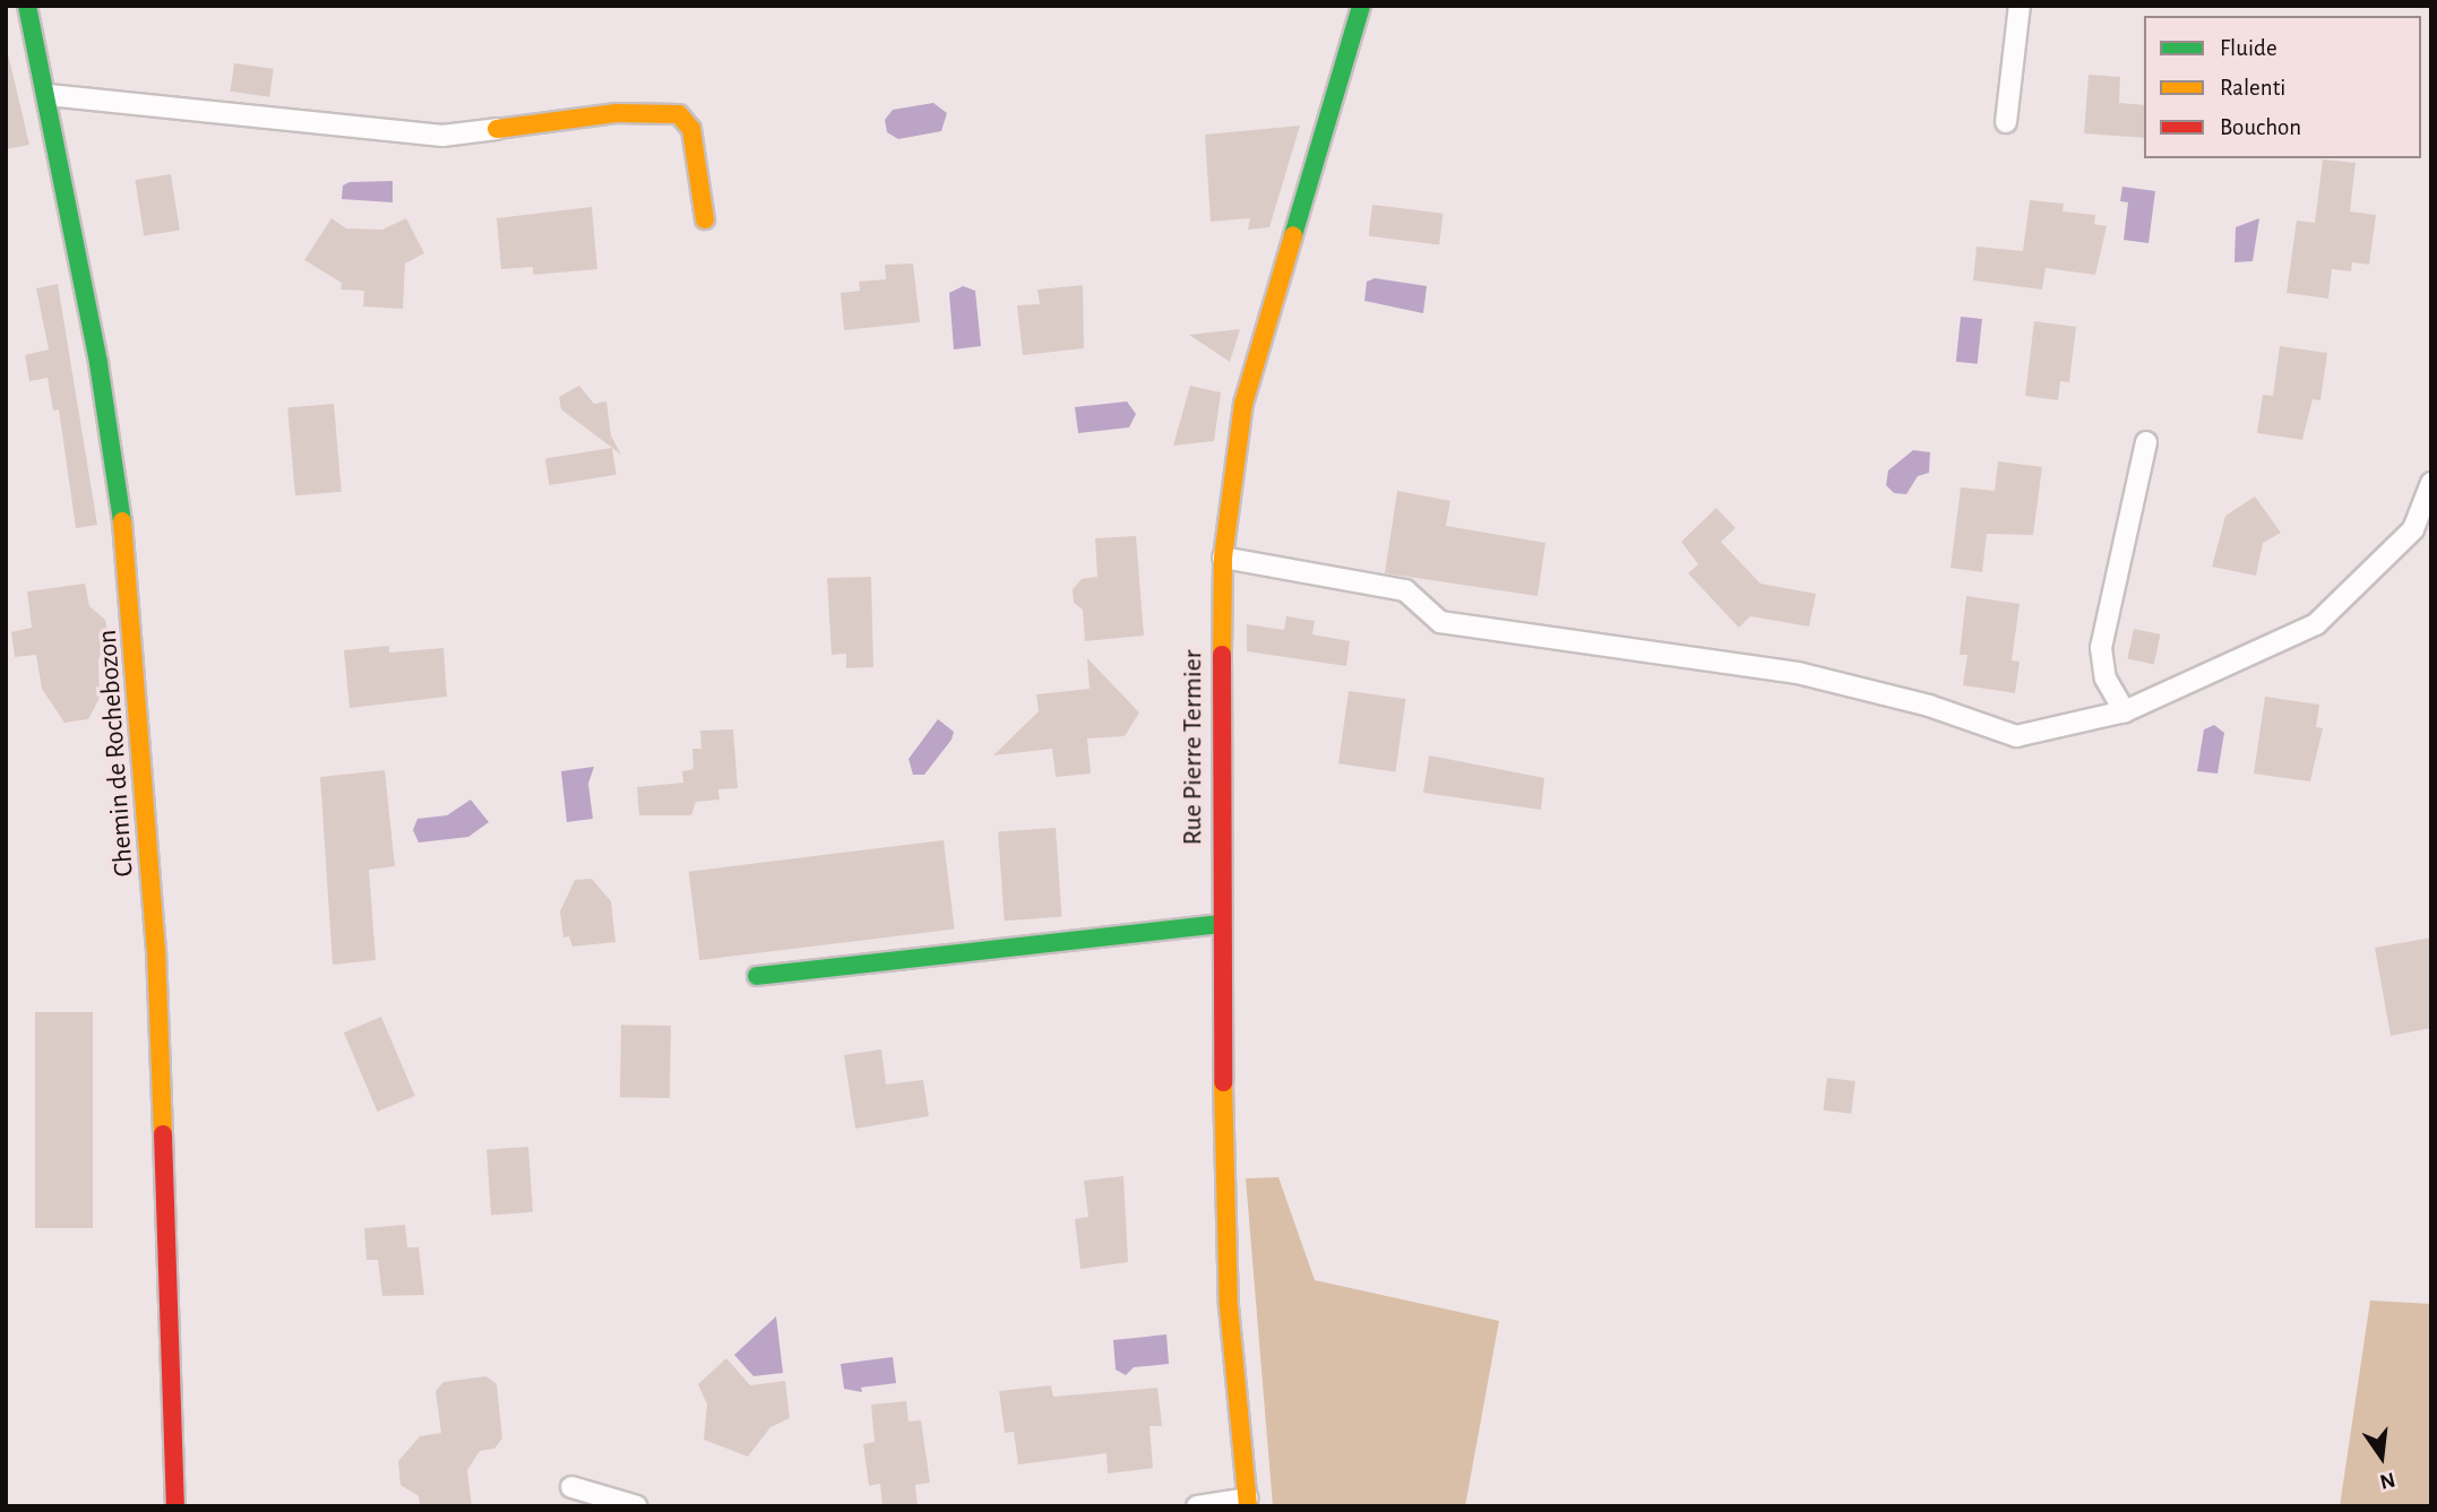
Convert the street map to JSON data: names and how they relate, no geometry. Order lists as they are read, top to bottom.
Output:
{
  "streets": {
    "street": ["Rue Pierre Termier", "Chemin de Rochebozon"]
  },
  "legend": ["Fluide", "Ralenti", "Bouchon"],
  "north": "bottom"
}
